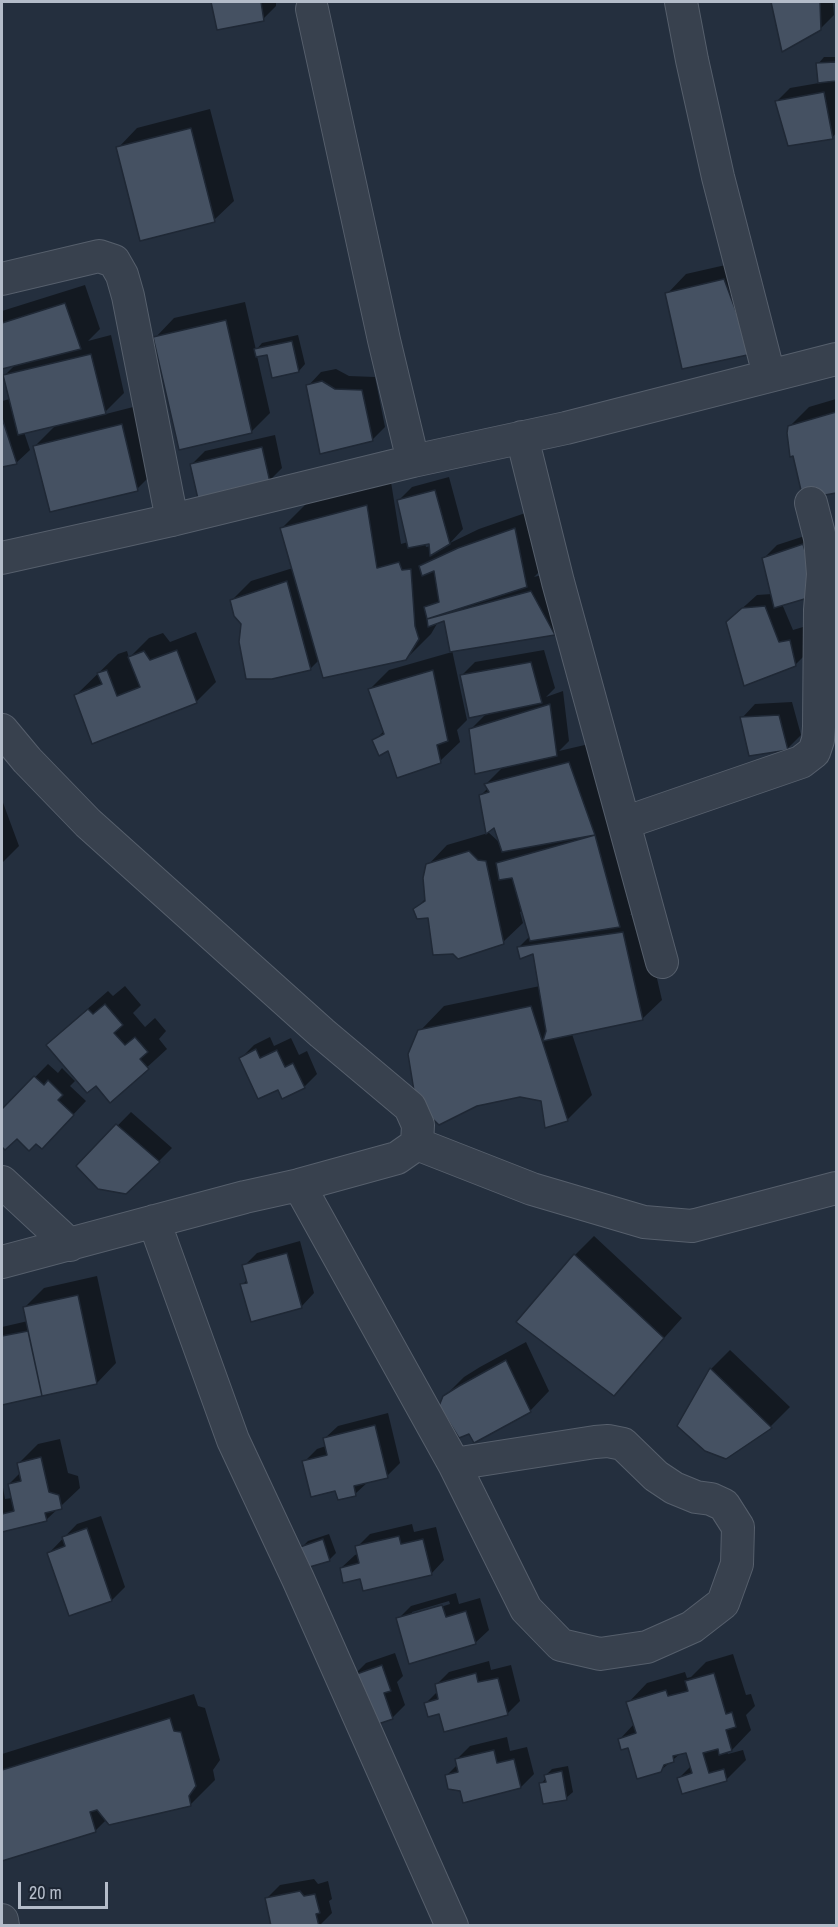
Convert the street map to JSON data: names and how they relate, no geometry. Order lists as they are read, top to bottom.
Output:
{
  "scale_bar": "20 m"
}
